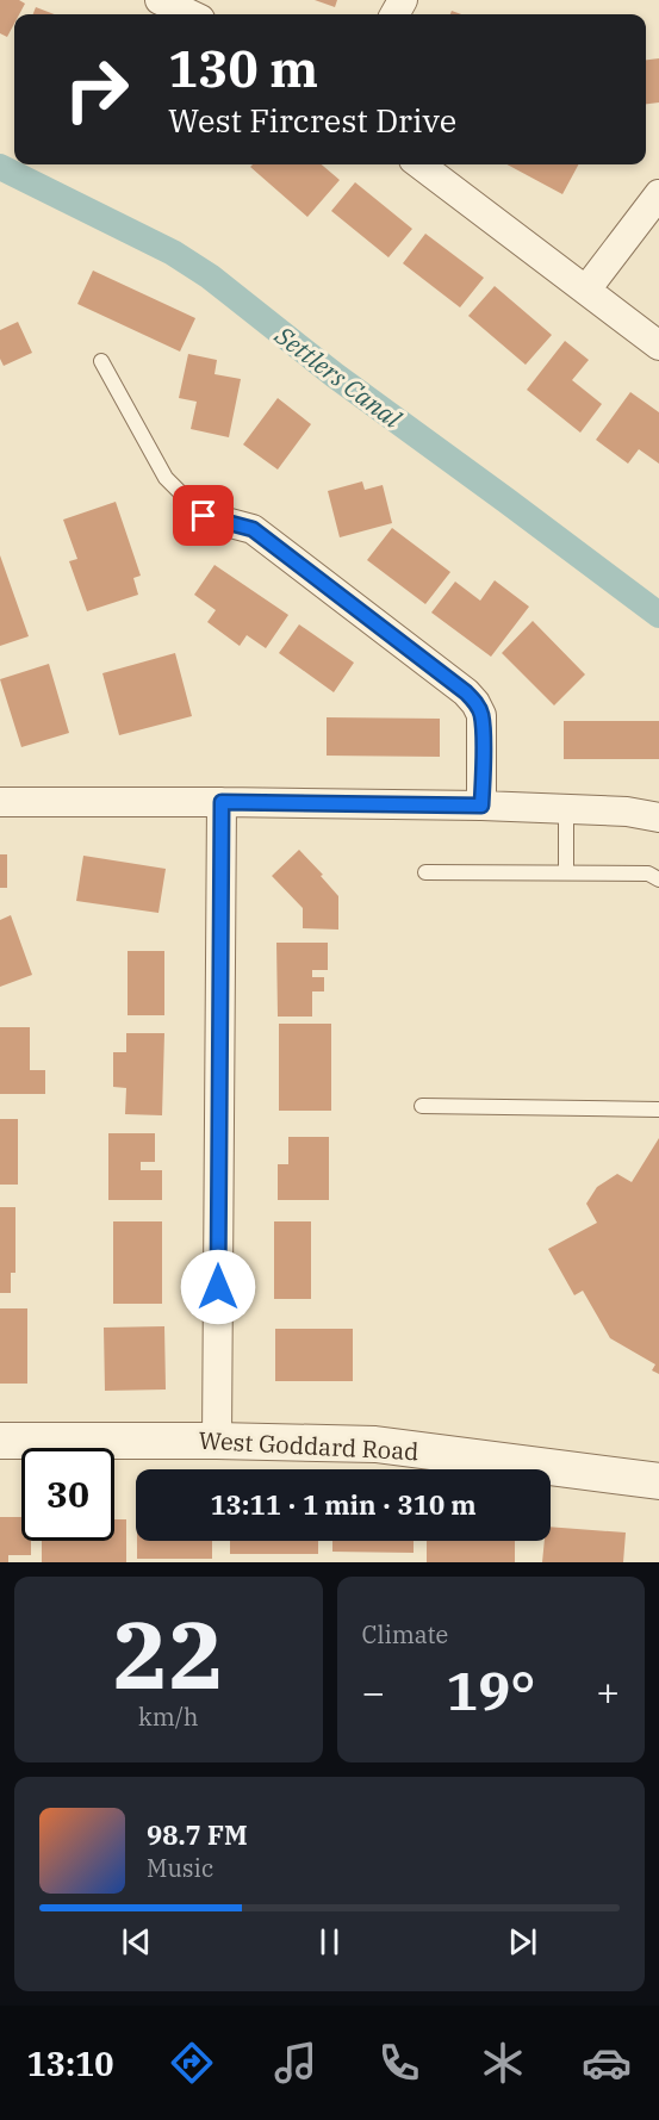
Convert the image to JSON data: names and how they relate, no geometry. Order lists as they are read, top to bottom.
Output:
{
  "streets": {
    "street": ["West Goddard Road"]
  },
  "water": ["Settlers Canal"],
  "page": {
    "turn": ["130 m", "West Fircrest Drive"],
    "limit": "30",
    "trip": "13:11 · 1 min · 310 m",
    "tile": [
      ["22", "km/h"],
      "Climate"
    ],
    "heat": ["−", "19°", "+"],
    "song": ["98.7 FM", "Music"],
    "tabs": "13:10"
  }
}
